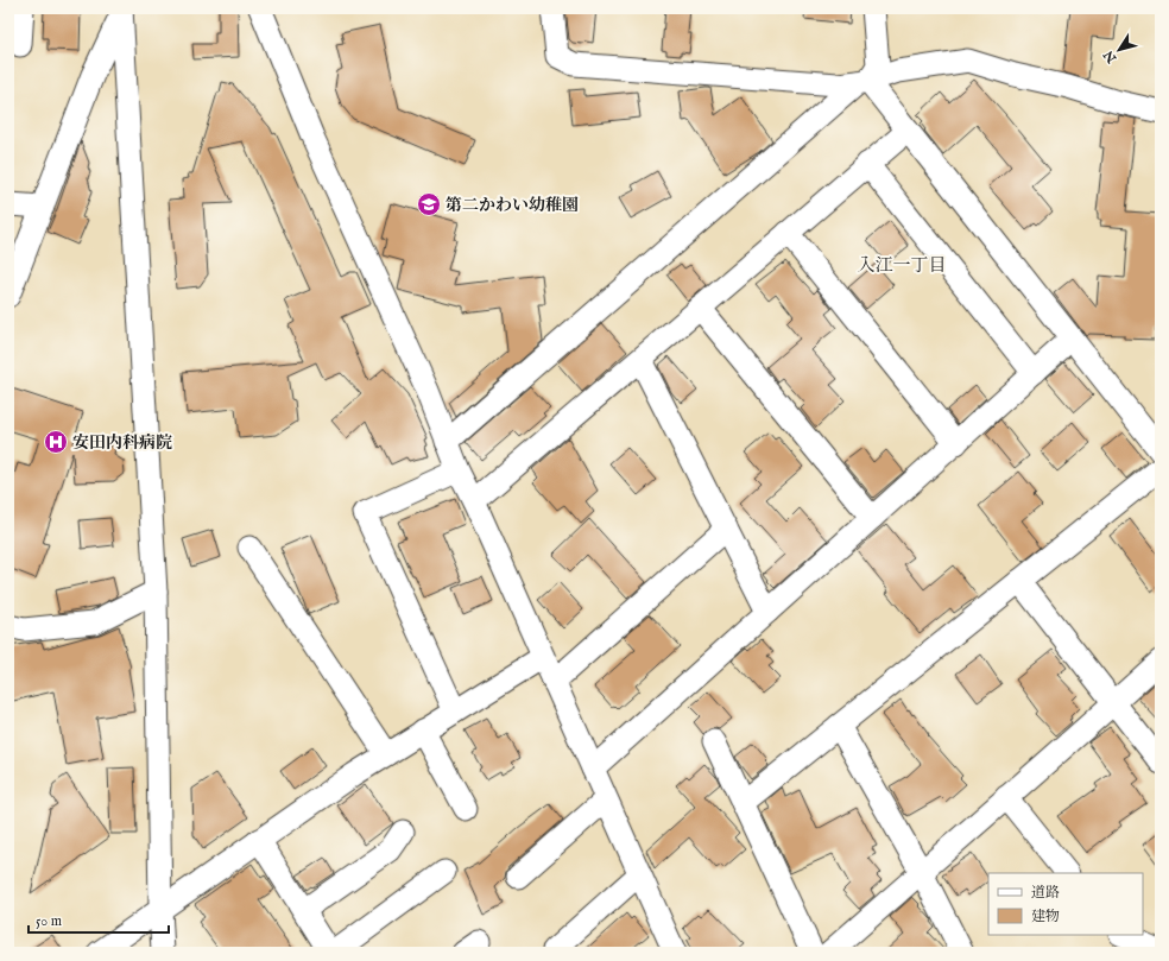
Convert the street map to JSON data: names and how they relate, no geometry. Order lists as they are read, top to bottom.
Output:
{
  "districts": ["入江一丁目"],
  "places": {
    "school or university": ["第二かわい幼稚園"],
    "hospital": ["安田内科病院"]
  },
  "legend": ["道路", "建物"],
  "scale_bar": "50 m",
  "north": "bottom left"
}
